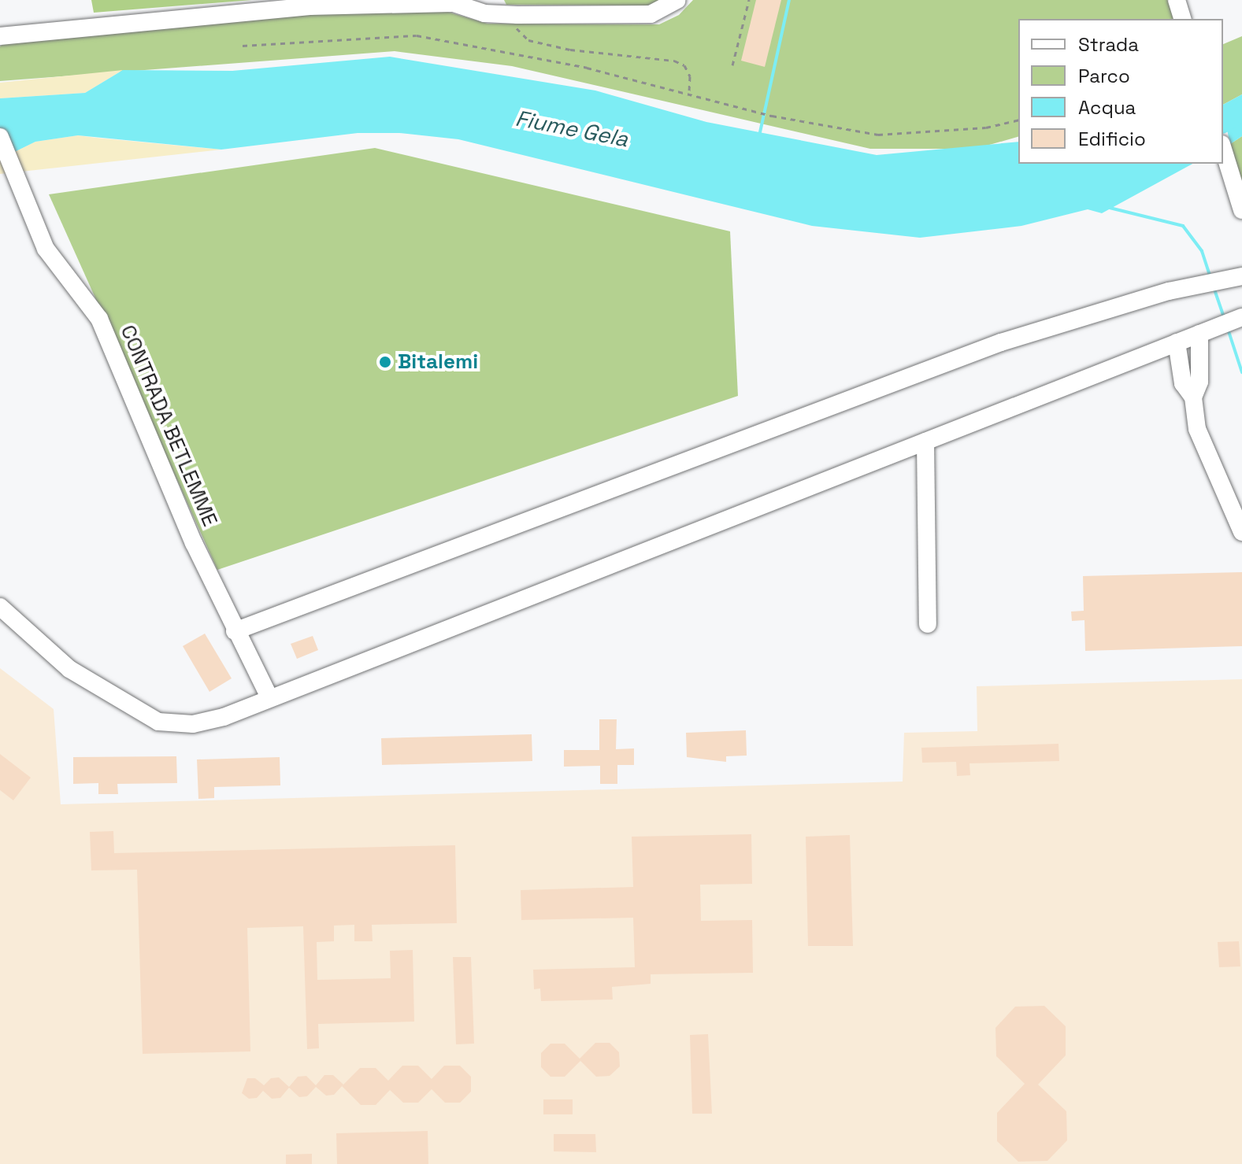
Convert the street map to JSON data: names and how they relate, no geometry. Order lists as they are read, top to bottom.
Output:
{
  "streets": {
    "street": ["CONTRADA BETLEMME"]
  },
  "water": ["Fiume Gela"],
  "places": ["Bitalemi"],
  "legend": [
    "Strada",
    "Parco",
    "Acqua",
    "Edificio"
  ]
}
